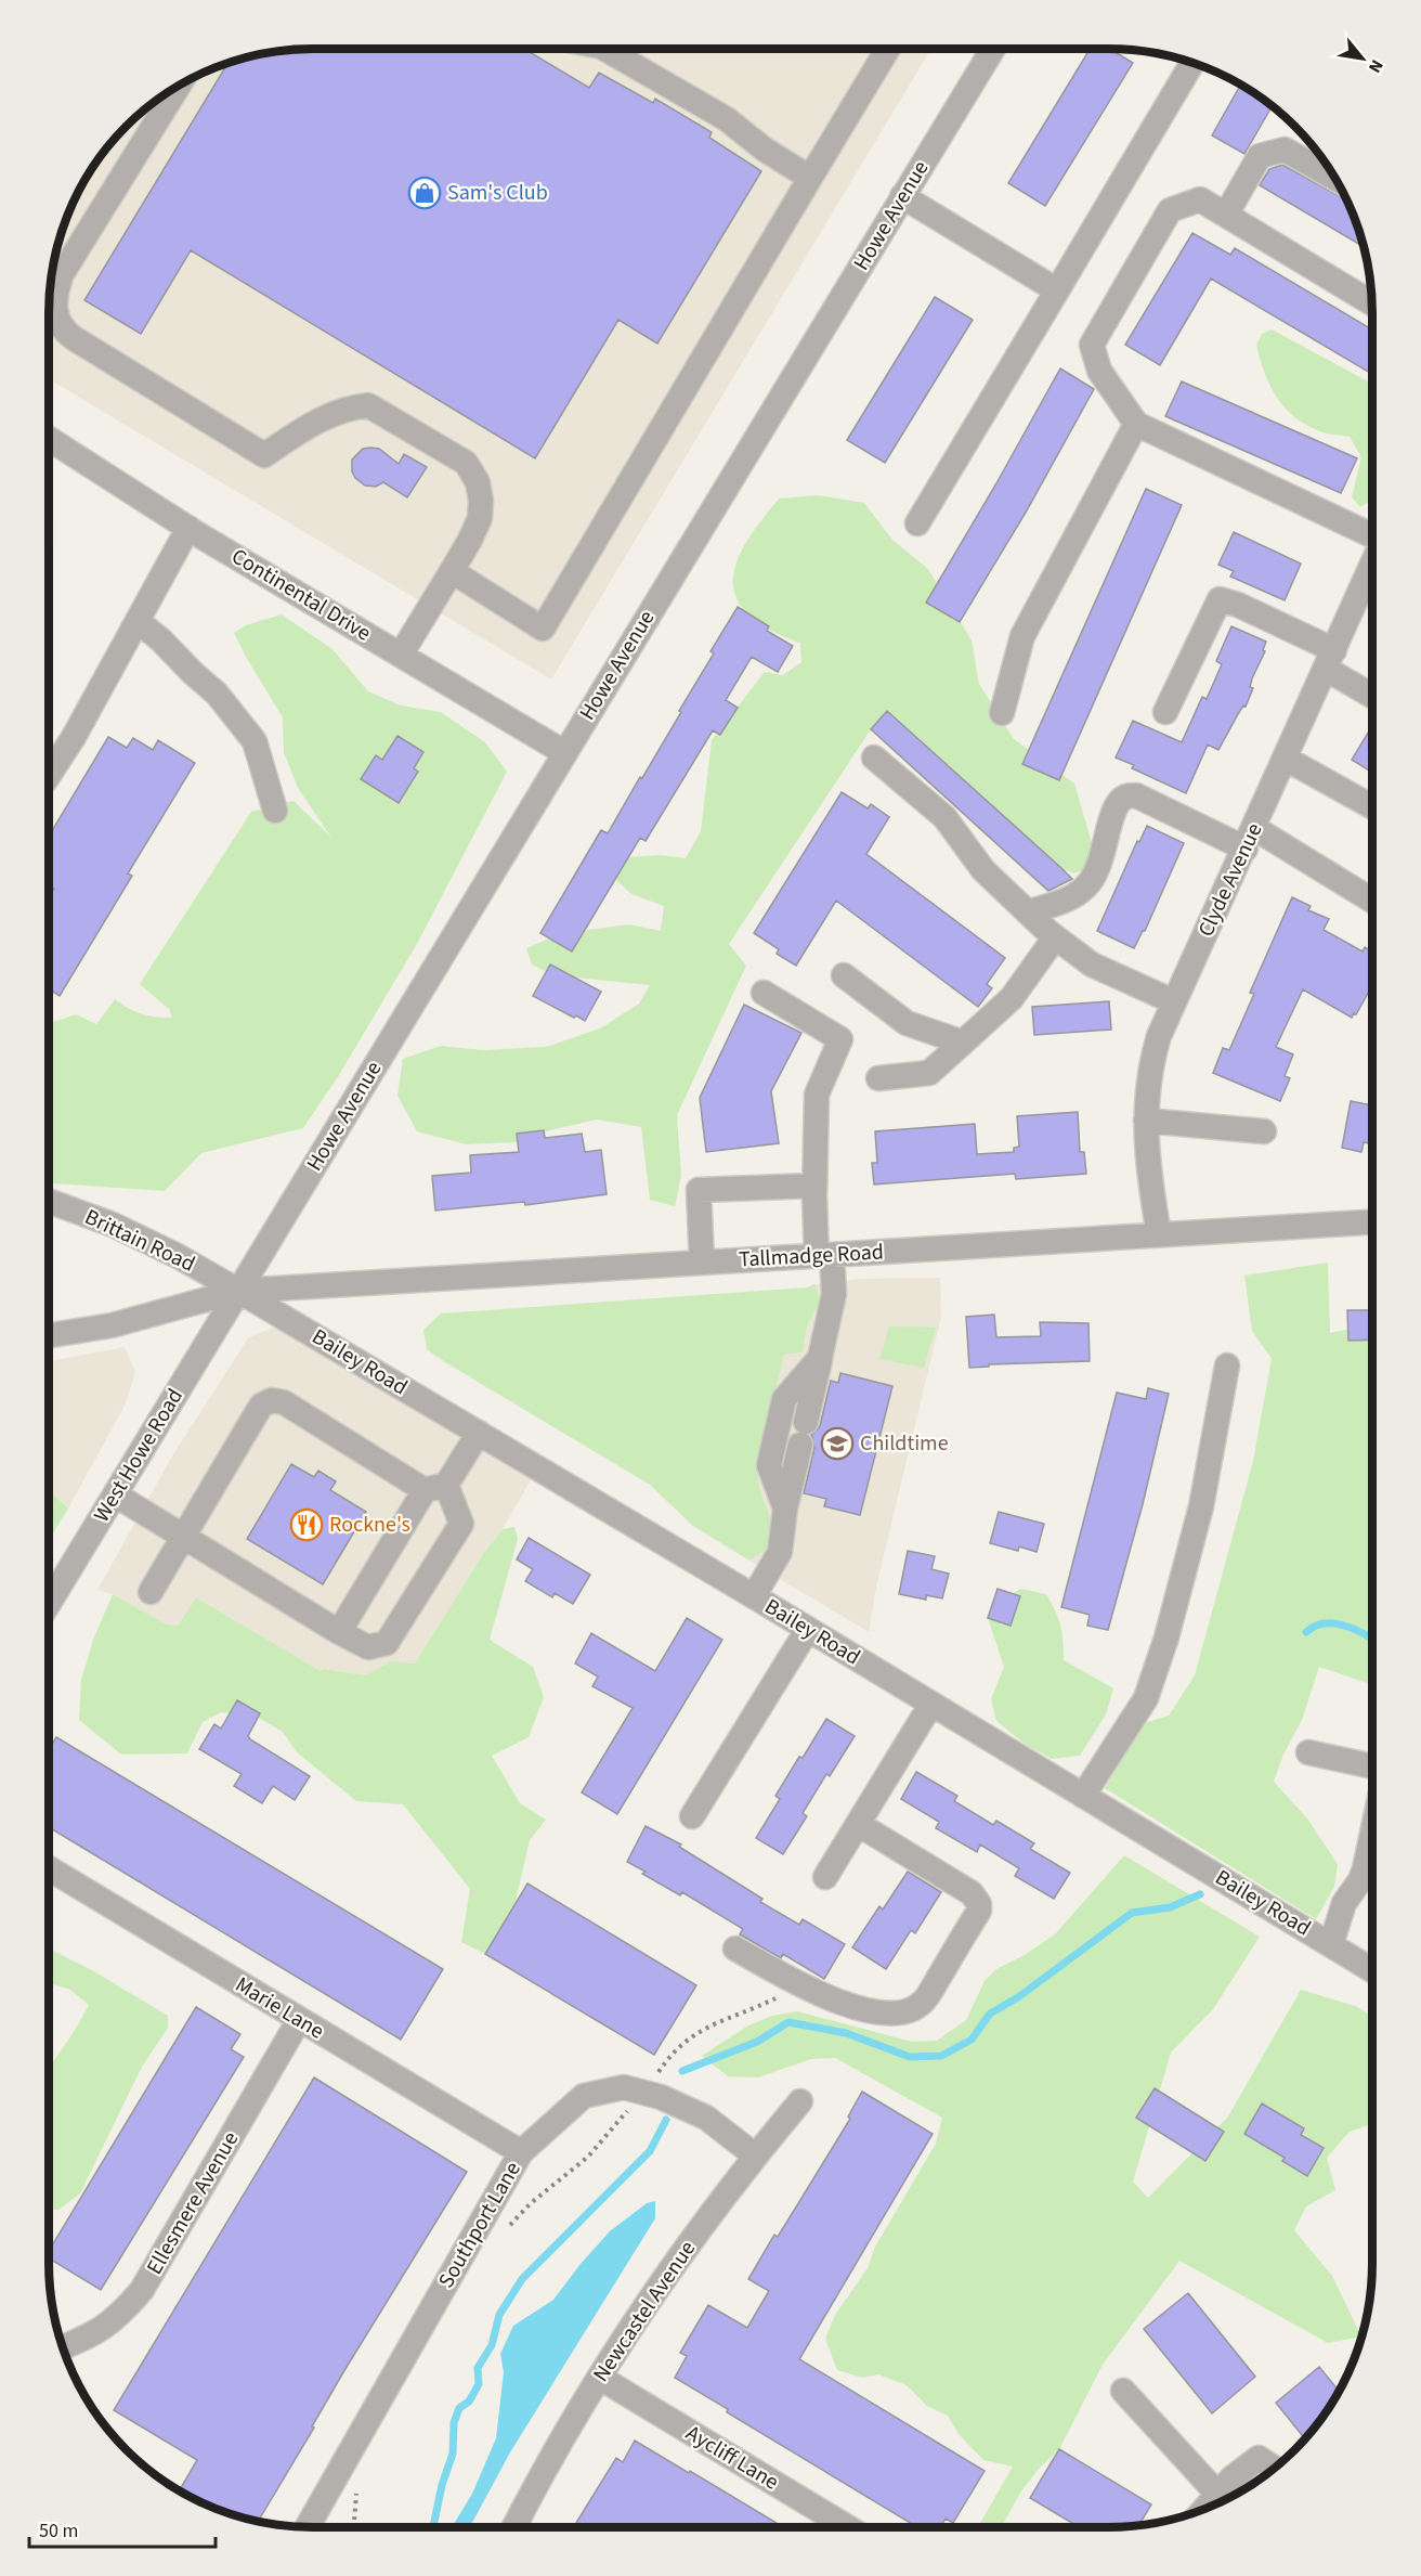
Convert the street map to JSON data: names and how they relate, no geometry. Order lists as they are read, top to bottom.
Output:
{
  "streets": {
    "street": [
      "Howe Avenue",
      "Continental Drive",
      "Clyde Avenue",
      "Brittain Road",
      "Tallmadge Road",
      "Bailey Road",
      "West Howe Road",
      "Marie Lane",
      "Ellesmere Avenue",
      "Southport Lane",
      "Newcastel Avenue",
      "Aycliff Lane"
    ]
  },
  "crossings": [
    ["Howe Avenue", "Continental Drive"],
    ["Howe Avenue", "Brittain Road"],
    ["Howe Avenue", "Tallmadge Road"],
    ["Howe Avenue", "Bailey Road"],
    ["Howe Avenue", "West Howe Road"],
    ["Clyde Avenue", "Tallmadge Road"],
    ["Brittain Road", "Tallmadge Road"],
    ["Brittain Road", "Bailey Road"],
    ["Brittain Road", "West Howe Road"],
    ["Tallmadge Road", "Bailey Road"],
    ["Tallmadge Road", "West Howe Road"],
    ["Bailey Road", "West Howe Road"],
    ["Marie Lane", "Ellesmere Avenue"],
    ["Marie Lane", "Southport Lane"],
    ["Southport Lane", "Newcastel Avenue"],
    ["Newcastel Avenue", "Aycliff Lane"]
  ],
  "places": {
    "shop": ["Sam's Club"],
    "school or university": ["Childtime"],
    "restaurant": ["Rockne's"]
  },
  "scale_bar": "50 m",
  "north": "bottom right"
}
